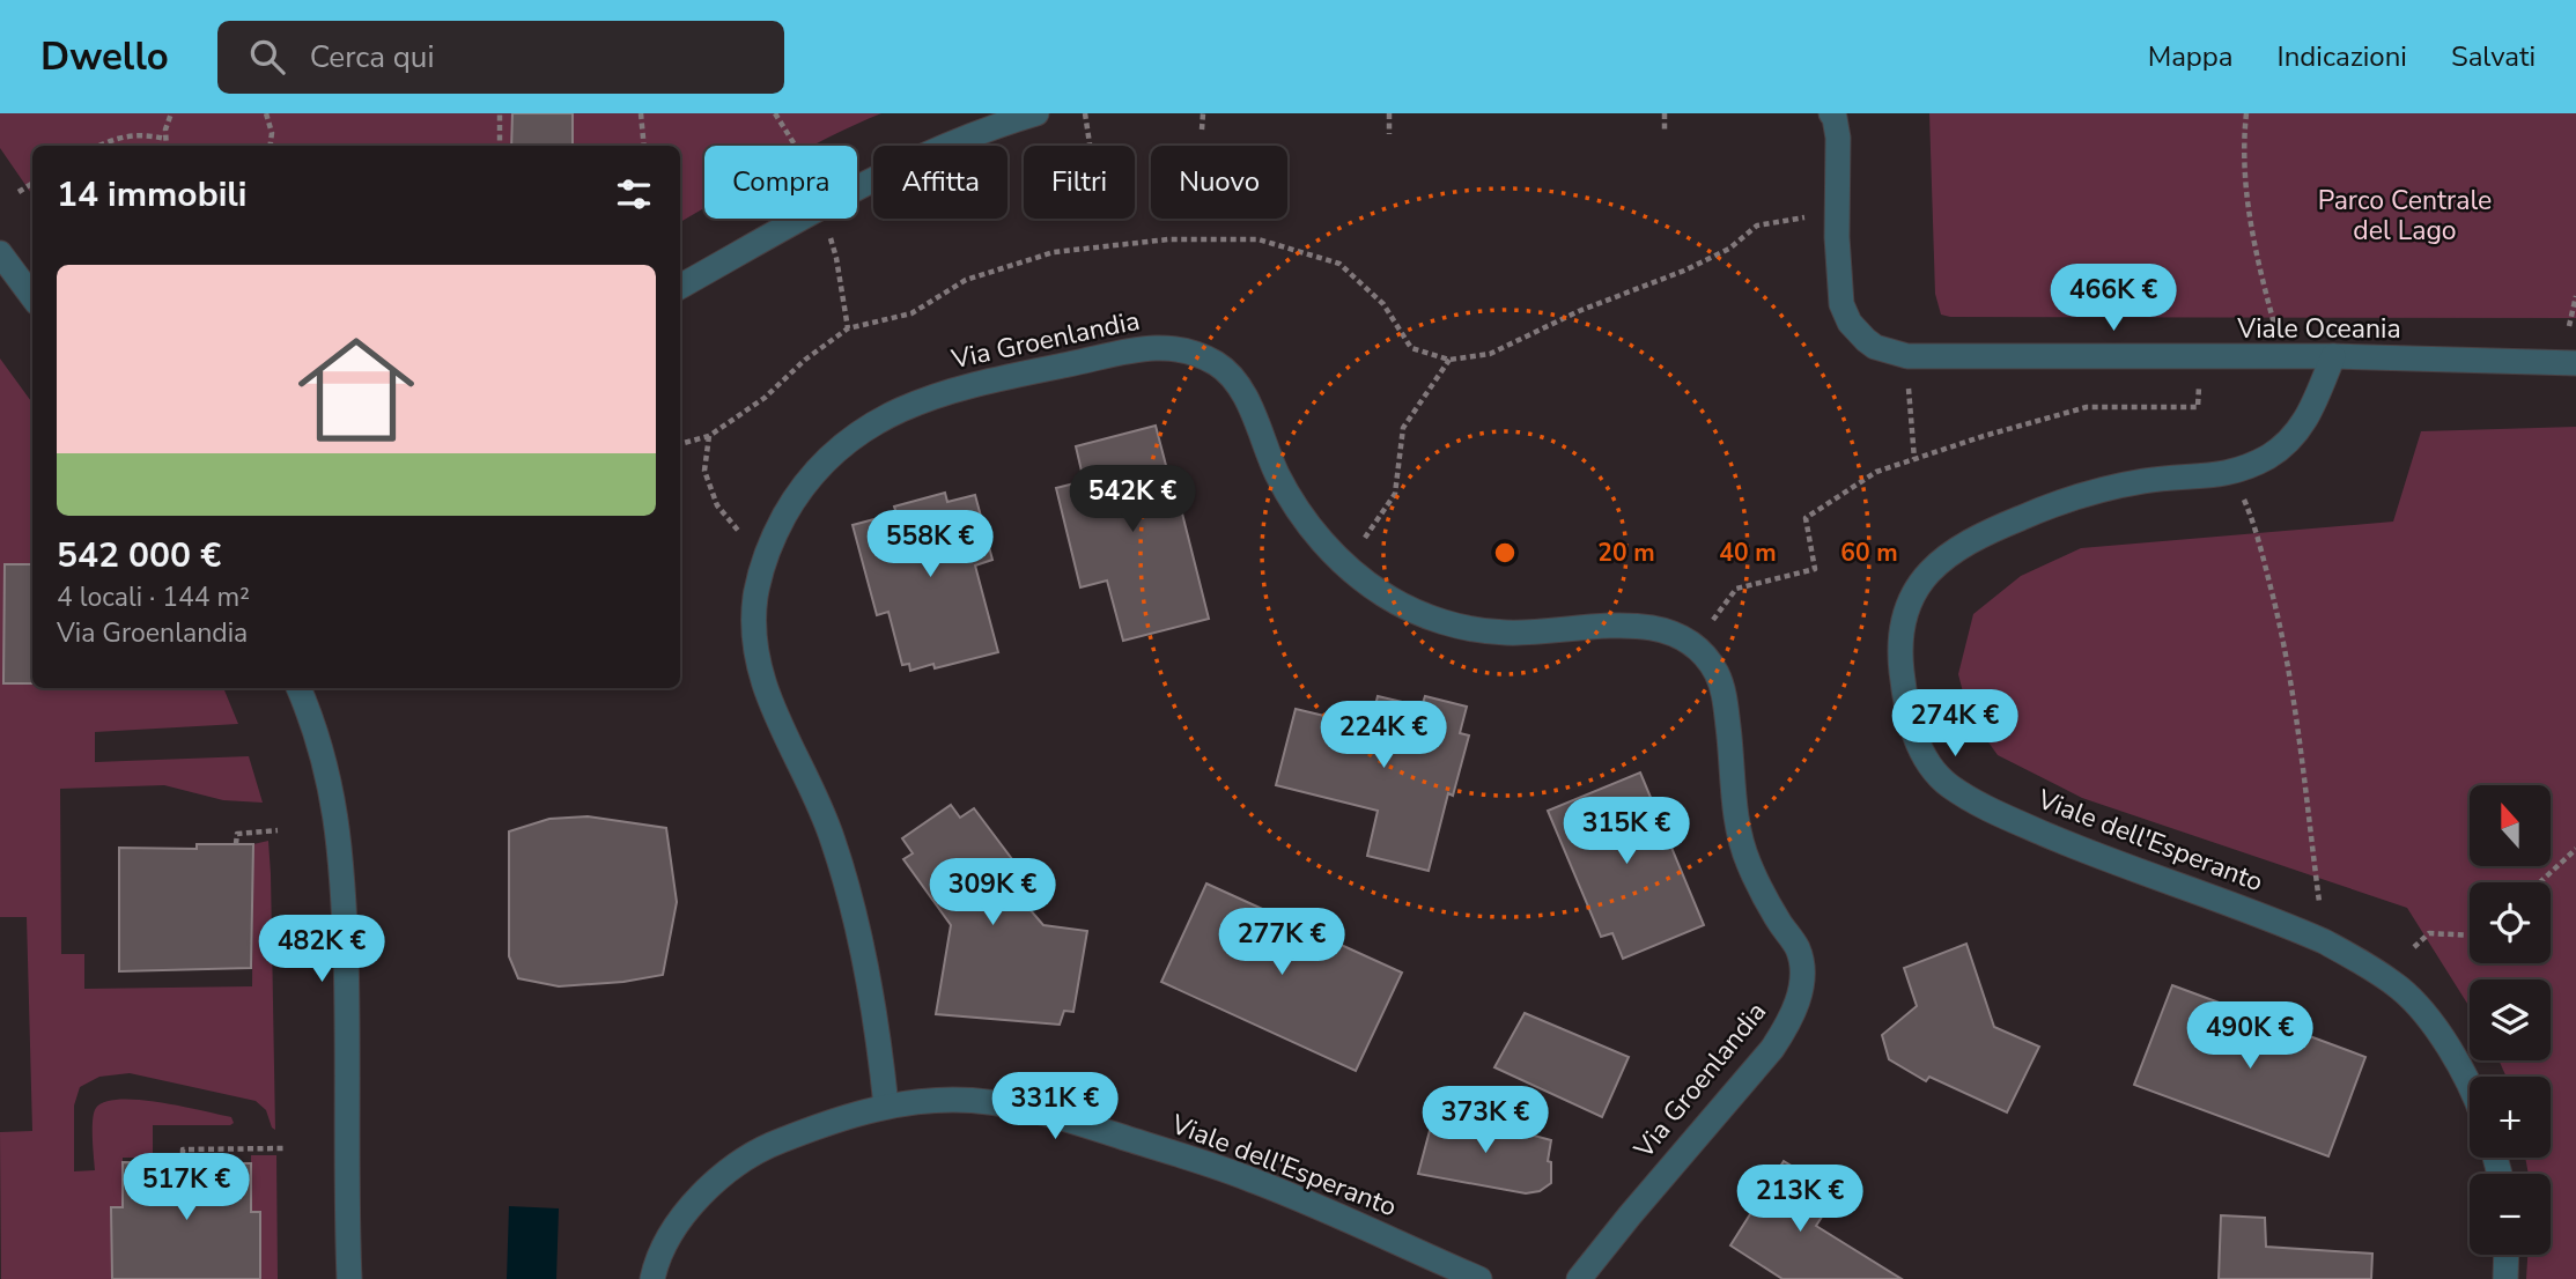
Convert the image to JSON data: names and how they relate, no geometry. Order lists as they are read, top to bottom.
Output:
{
  "streets": {
    "street": ["Viale Oceania", "Via Groenlandia", "Viale dell'Esperanto"]
  },
  "crossings": [
    ["Viale Oceania", "Viale dell'Esperanto"],
    ["Via Groenlandia", "Viale dell'Esperanto"]
  ],
  "parks": ["Parco Centrale del Lago"],
  "north": "top",
  "page": {
    "header": "Dwello",
    "search": "Cerca qui",
    "nav": ["Mappa", "Indicazioni", "Salvati"],
    "chip": [
      "Compra",
      "Affitta",
      "Filtri",
      "Nuovo"
    ],
    "heading": "14 immobili",
    "list": [
      {
        "name": "542 000 €",
        "note": "4 locali · 144 m² · Via Groenlandia"
      }
    ],
    "price": [
      "466K €",
      "542K €",
      "558K €",
      "274K €",
      "224K €",
      "315K €",
      "309K €",
      "277K €",
      "482K €",
      "490K €",
      "331K €",
      "373K €",
      "517K €",
      "213K €"
    ],
    "map_buttons": ["+", "−"]
  },
  "rings": ["20 m", "40 m", "60 m"]
}
